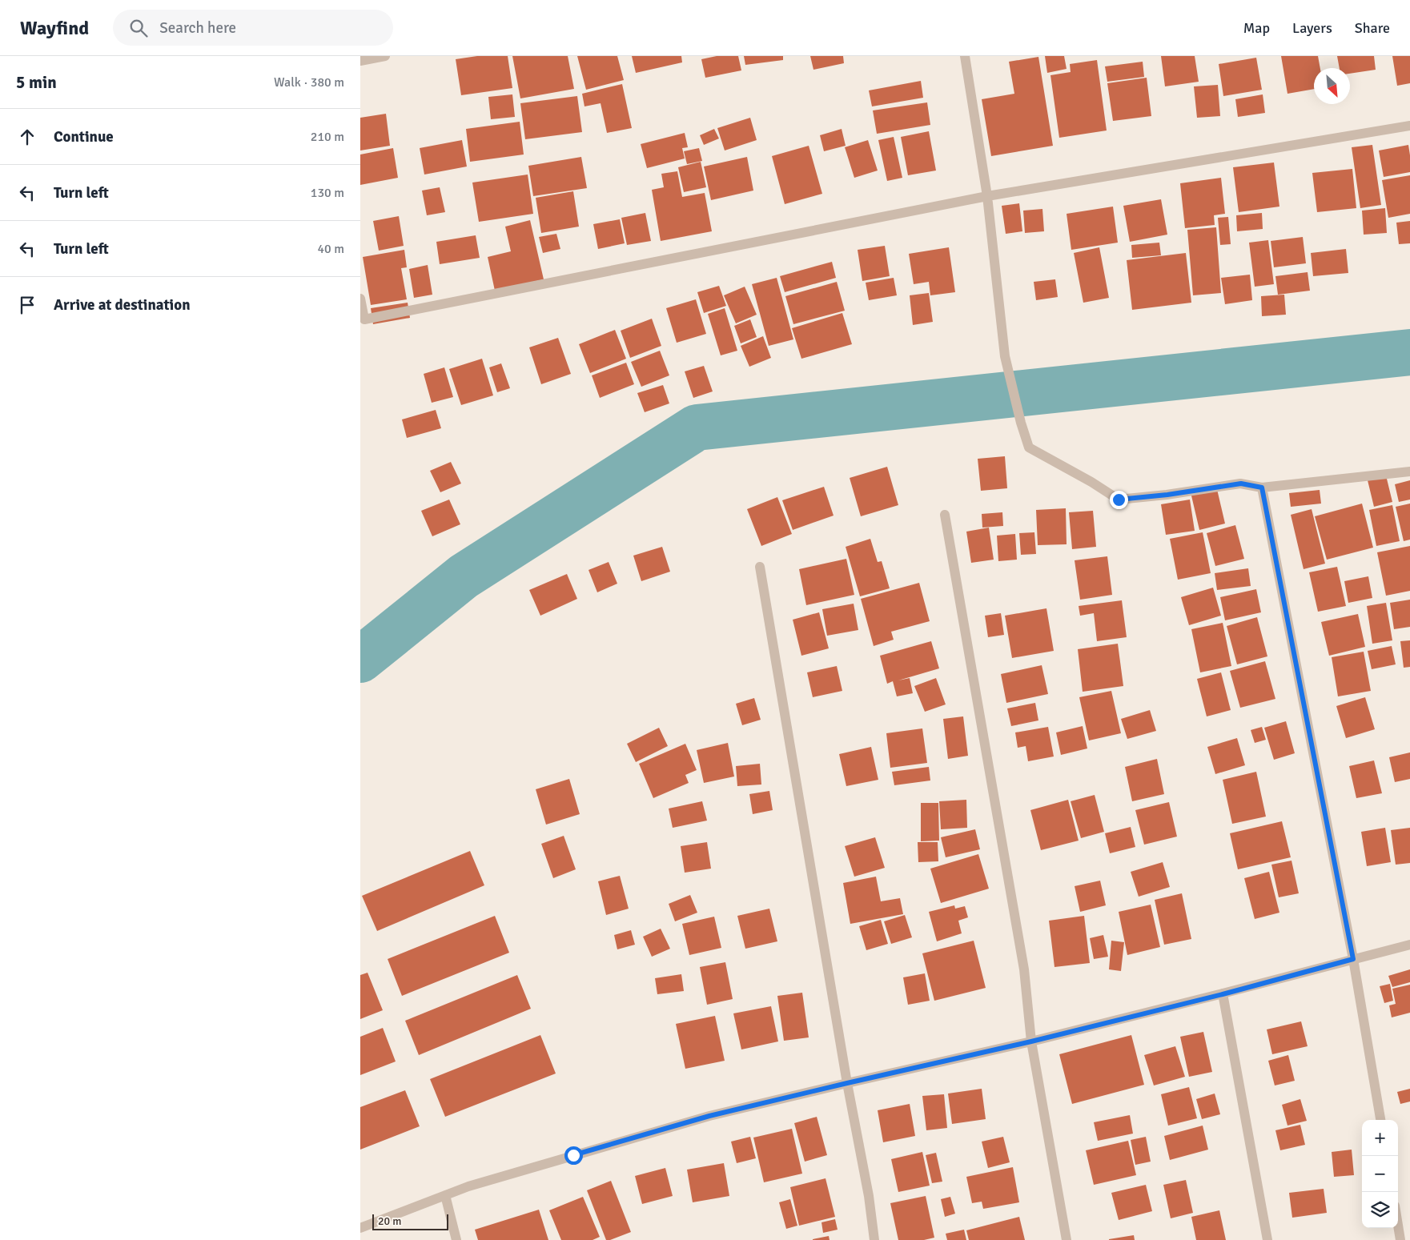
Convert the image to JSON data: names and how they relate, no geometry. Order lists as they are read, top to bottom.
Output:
{
  "scale_bar": "20 m",
  "north": "bottom right",
  "page": {
    "header": "Wayfind",
    "search": "Search here",
    "nav": ["Map", "Layers", "Share"],
    "heading": ["5 min", "Walk · 380 m"],
    "list": [
      ["Continue", "210 m"],
      ["Turn left", "130 m"],
      ["Turn left", "40 m"],
      "Arrive at destination"
    ],
    "map_buttons": ["+", "−"],
    "scale": "20 m"
  }
}
